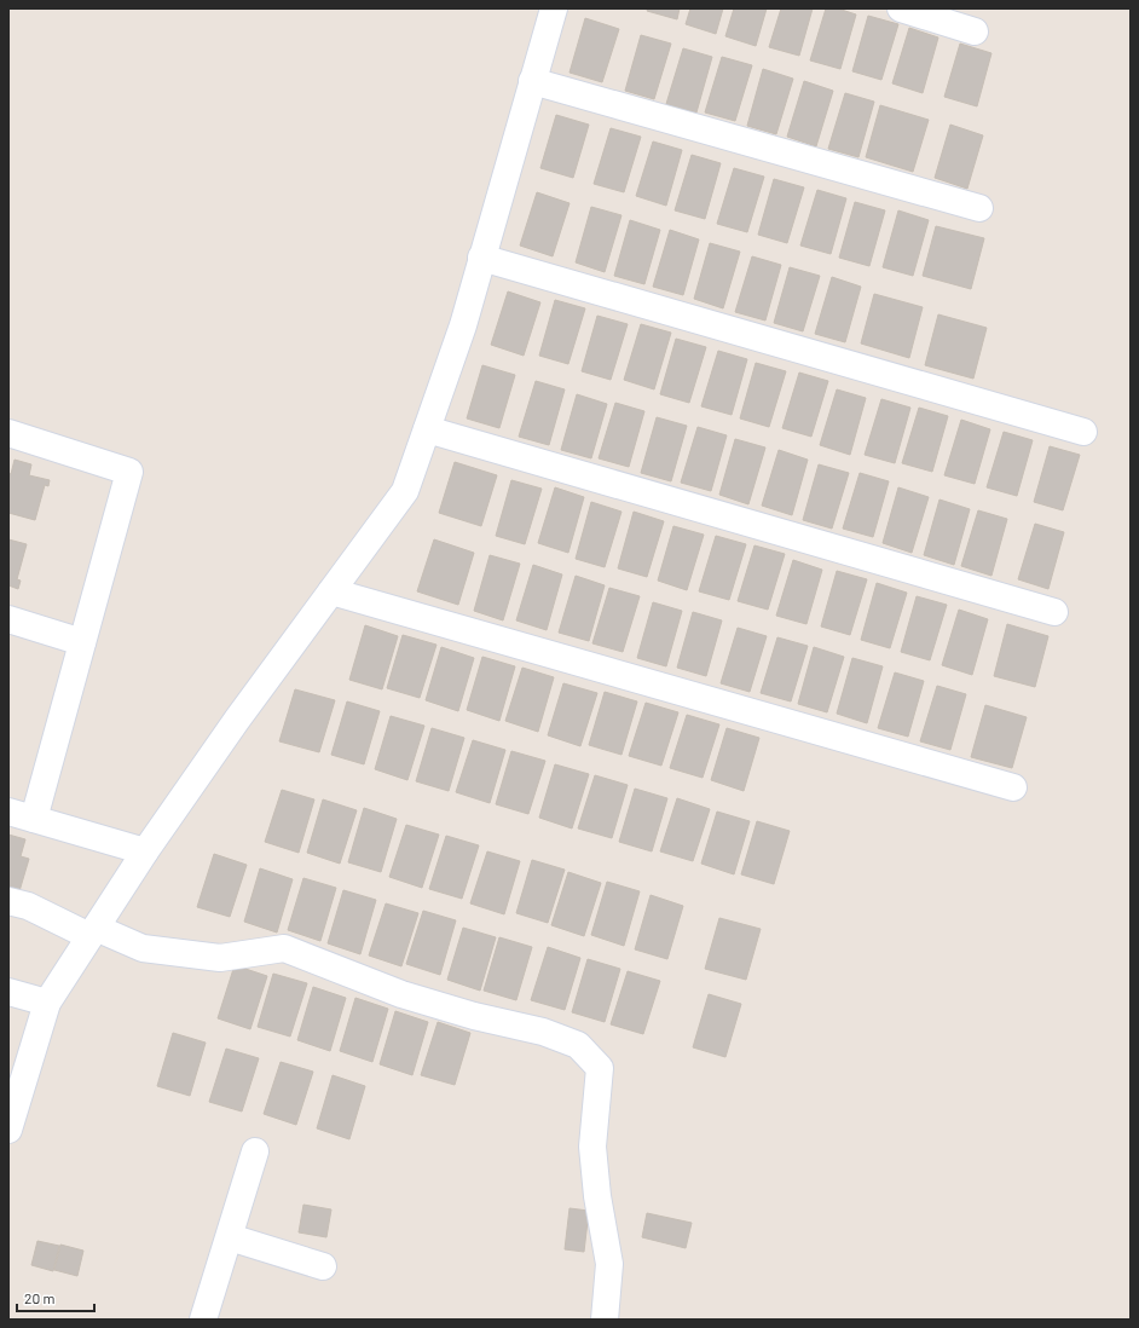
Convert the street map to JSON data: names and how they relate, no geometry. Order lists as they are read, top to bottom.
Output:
{
  "scale_bar": "20 m"
}
